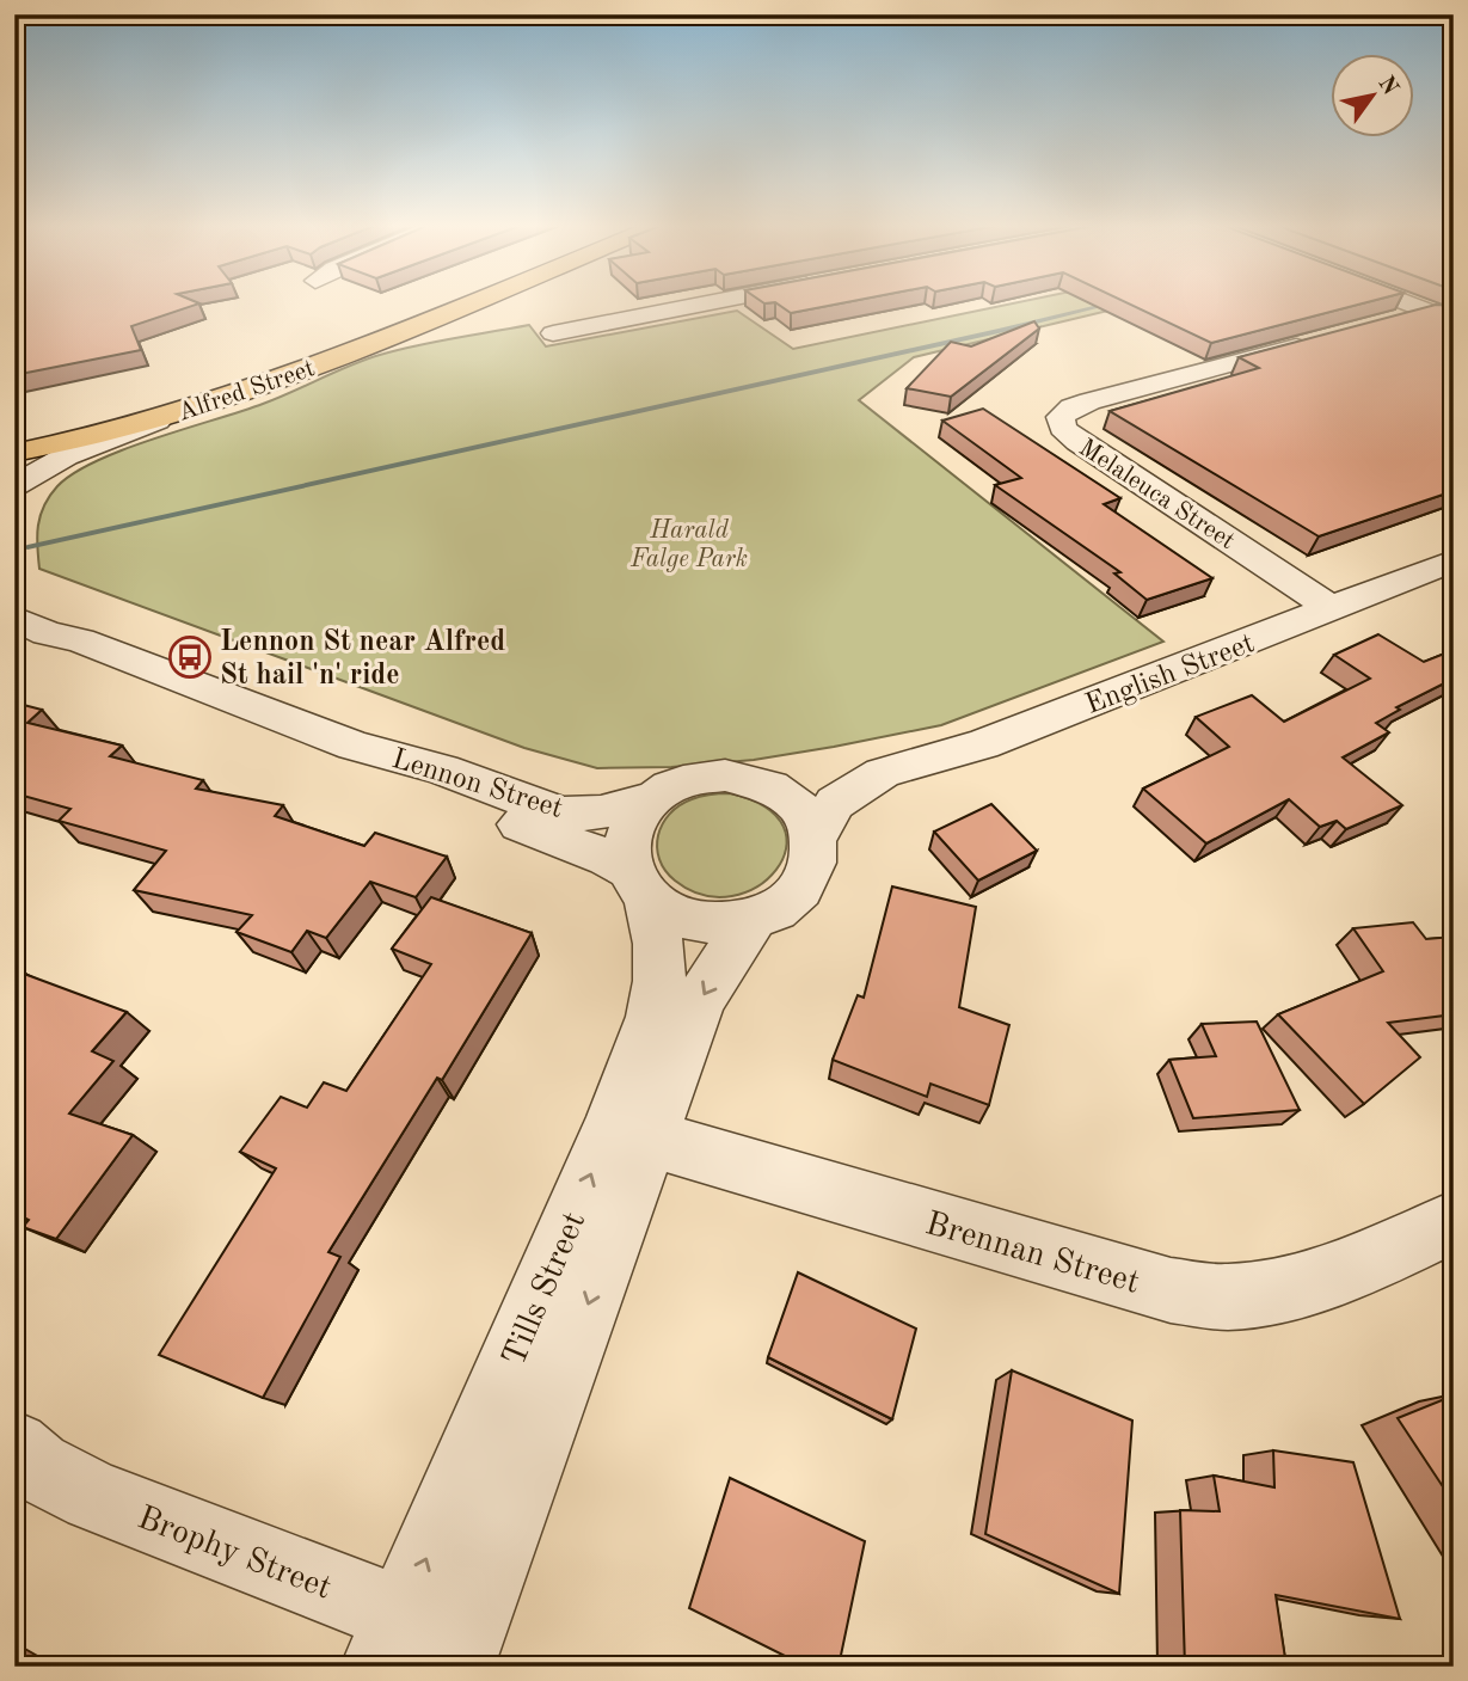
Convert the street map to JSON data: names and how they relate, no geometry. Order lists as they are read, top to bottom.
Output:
{
  "streets": {
    "main road": ["Alfred Street"],
    "street": [
      "Melaleuca Street",
      "English Street",
      "Lennon Street",
      "Brennan Street",
      "Tills Street",
      "Brophy Street"
    ]
  },
  "crossings": [
    ["Melaleuca Street", "English Street"],
    ["English Street", "Lennon Street"],
    ["English Street", "Tills Street"],
    ["Lennon Street", "Tills Street"],
    ["Brennan Street", "Tills Street"],
    ["Tills Street", "Brophy Street"]
  ],
  "parks": ["Harald Falge Park"],
  "places": {
    "bus stop": ["Lennon St near Alfred St hail 'n' ride"]
  },
  "north": "top right"
}
